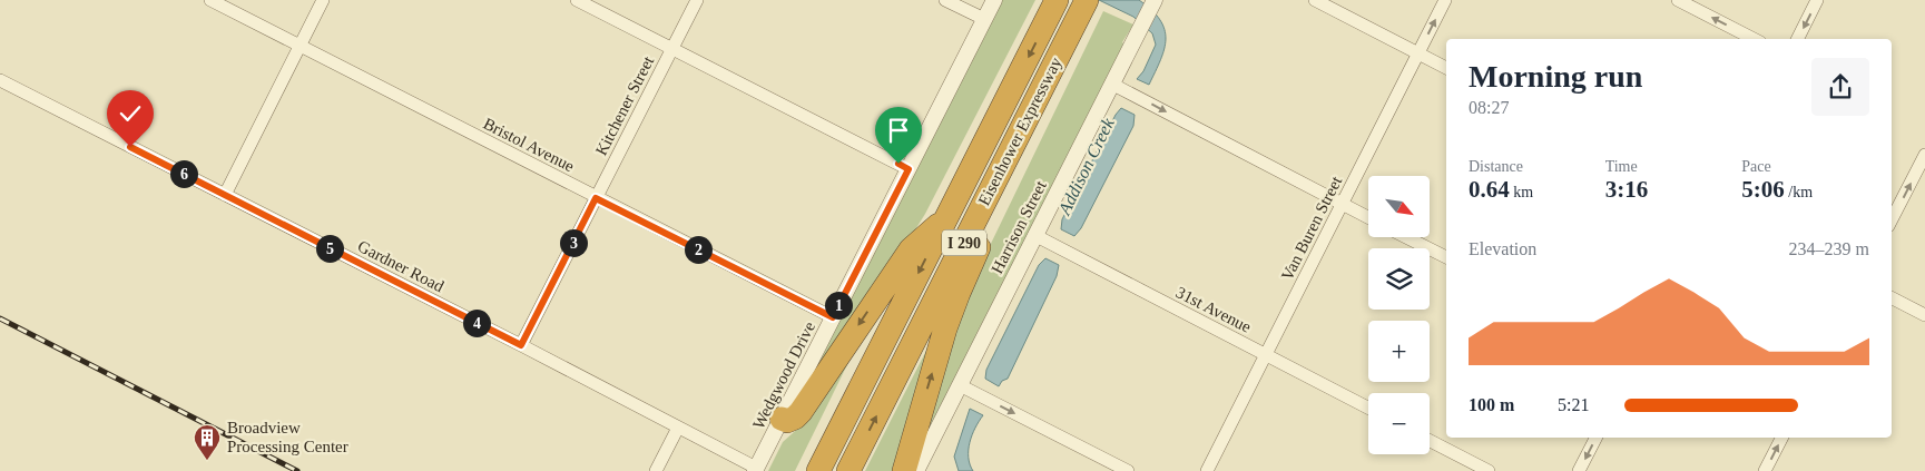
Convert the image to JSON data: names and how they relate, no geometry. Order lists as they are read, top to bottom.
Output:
{
  "streets": {
    "highway": ["Eisenhower Expressway", "I 290"],
    "street": [
      "Kitchener Street",
      "Bristol Avenue",
      "Harrison Street",
      "Van Buren Street",
      "Gardner Road",
      "31st Avenue",
      "Wedgwood Drive"
    ]
  },
  "crossings": [
    ["Kitchener Street", "Bristol Avenue"],
    ["Kitchener Street", "Gardner Road"],
    ["Bristol Avenue", "Wedgwood Drive"],
    ["Harrison Street", "31st Avenue"],
    ["Van Buren Street", "31st Avenue"],
    ["Gardner Road", "Wedgwood Drive"]
  ],
  "water": ["Addison Creek"],
  "places": {
    "building": ["Broadview Processing Center"]
  },
  "north": "bottom right",
  "page": {
    "heading": ["Morning run", "08:27"],
    "stats": [
      ["Distance", "0.64 km"],
      ["Time", "3:16"],
      ["Pace", "5:06 /km"]
    ],
    "pins": [
      "6",
      "3",
      "5",
      "2",
      "1",
      "4"
    ],
    "map_buttons": ["+", "−"],
    "chart": ["Elevation", "234–239 m"],
    "list": [
      {
        "name": "100 m",
        "note": "5:21"
      }
    ]
  }
}
